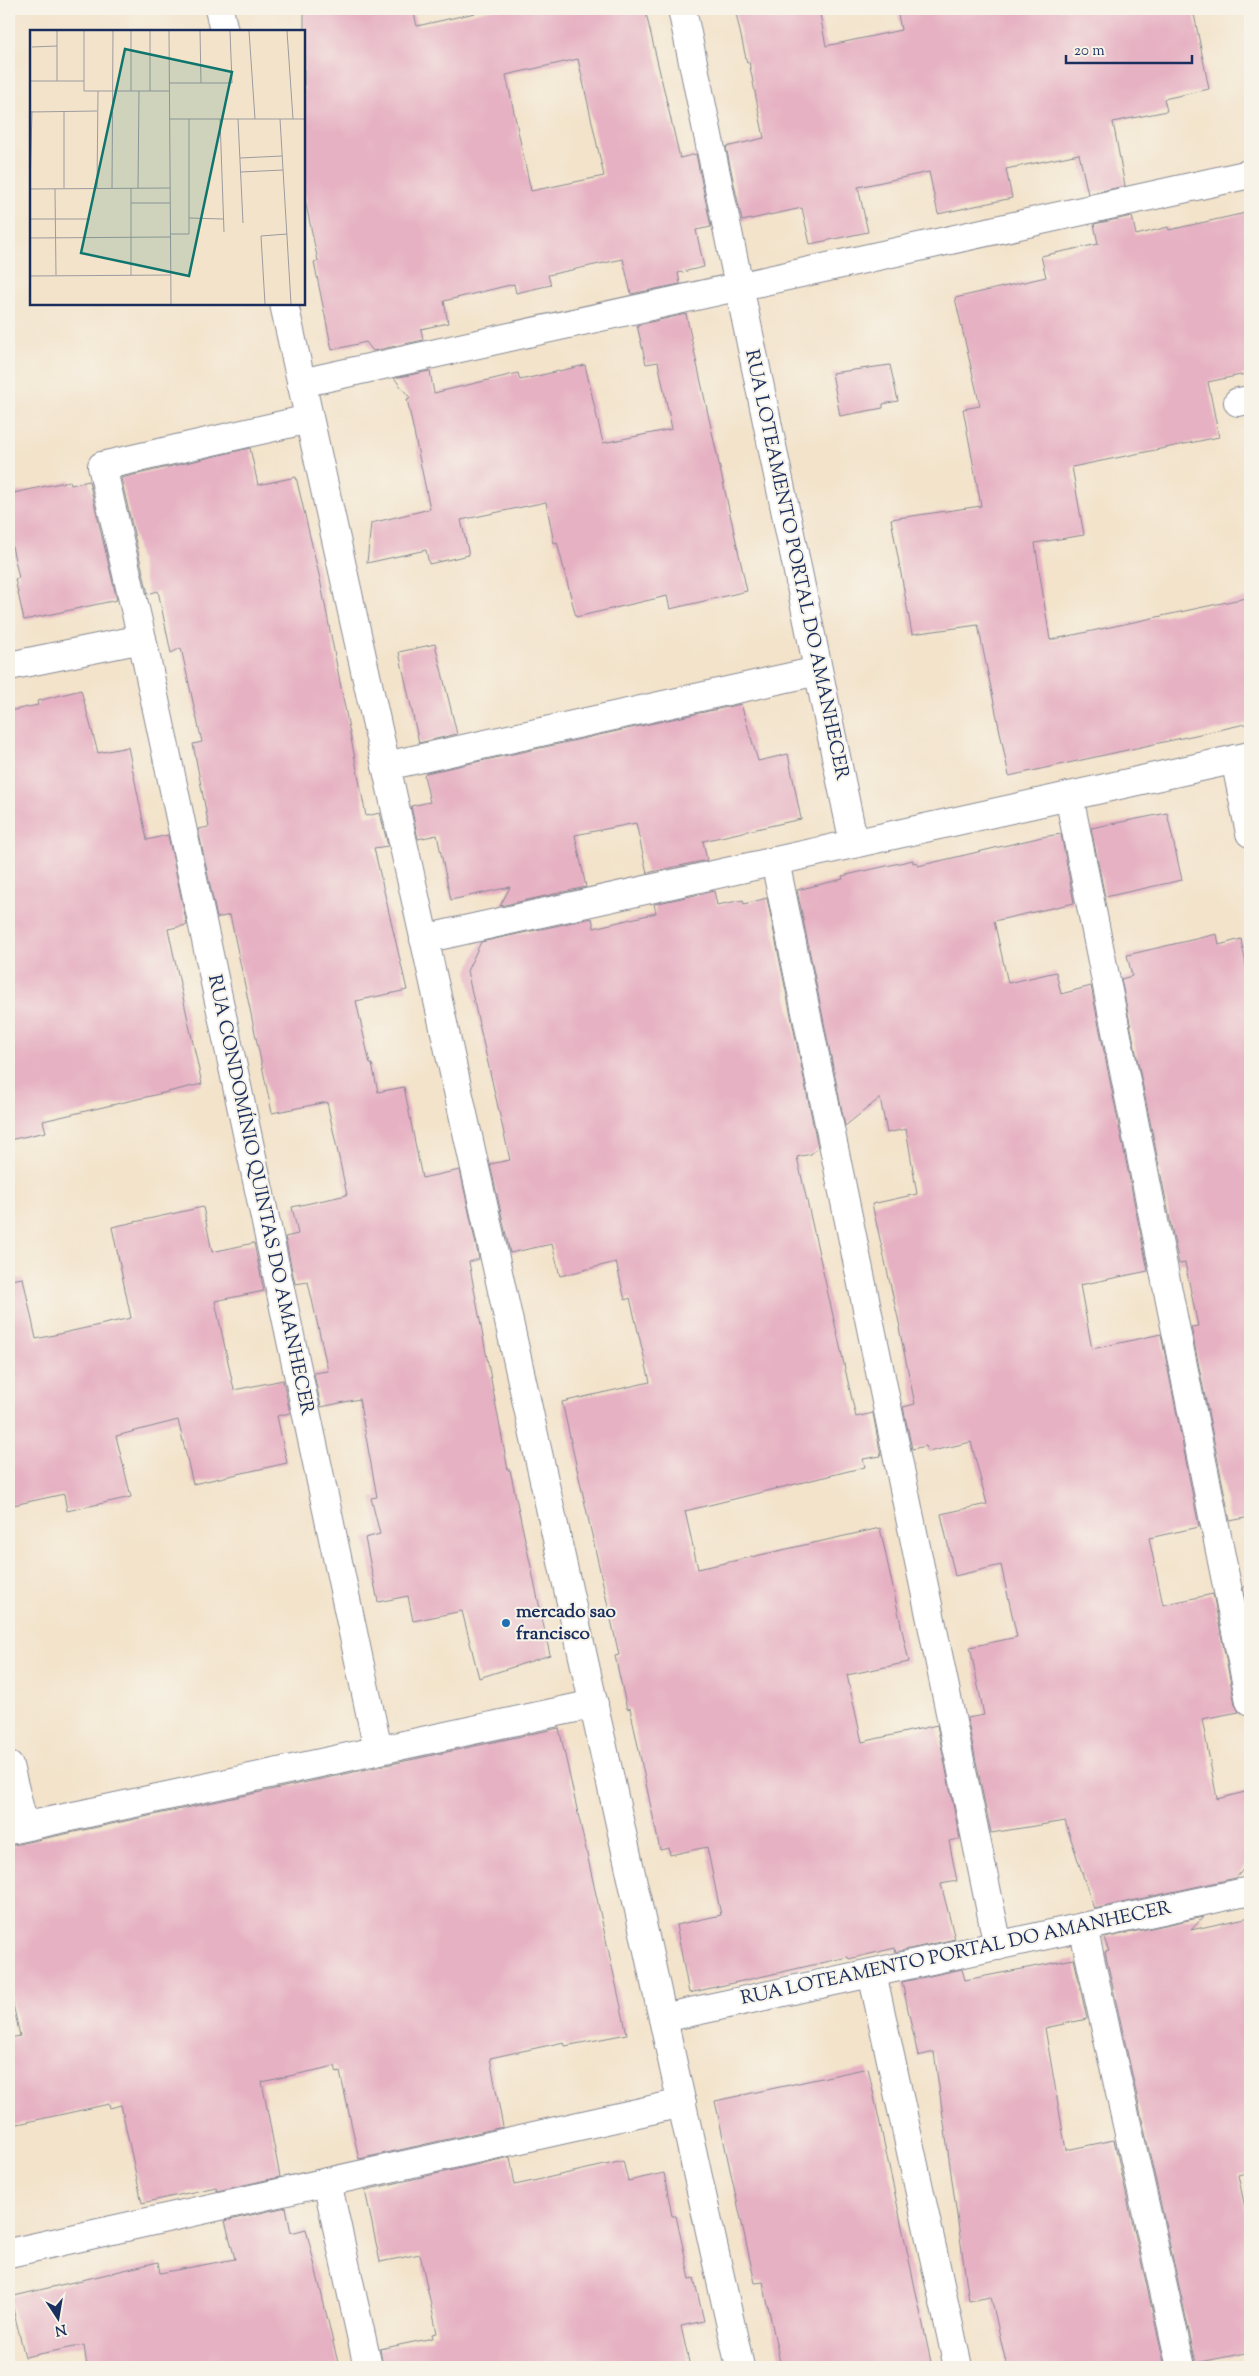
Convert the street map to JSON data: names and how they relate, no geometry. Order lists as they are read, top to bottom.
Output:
{
  "streets": {
    "street": ["RUA LOTEAMENTO PORTAL DO AMANHECER", "RUA CONDOMÍNIO QUINTAS DO AMANHECER"]
  },
  "places": ["mercado sao francisco"],
  "scale_bar": "20 m",
  "north": "bottom"
}
